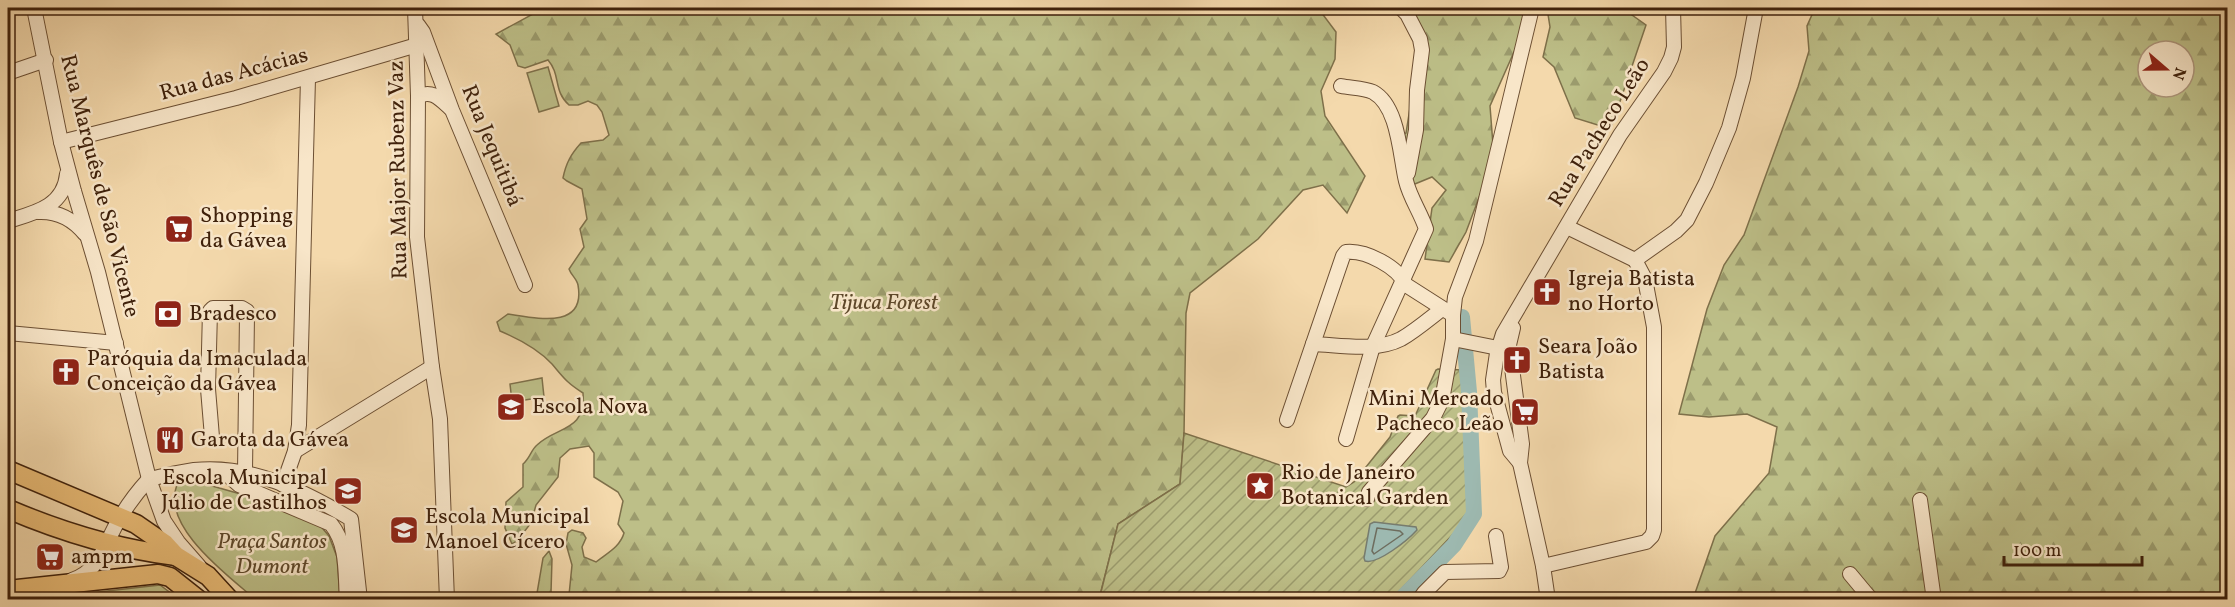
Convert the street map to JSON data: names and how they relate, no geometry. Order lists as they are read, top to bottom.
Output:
{
  "streets": {
    "street": [
      "Rua das Acácias",
      "Rua Pacheco Leão",
      "Rua Jequitibá",
      "Rua Major Rubenz Vaz",
      "Rua Marquês de São Vicente"
    ]
  },
  "crossings": [
    ["Rua das Acácias", "Rua Major Rubenz Vaz"],
    ["Rua das Acácias", "Rua Marquês de São Vicente"],
    ["Rua Jequitibá", "Rua Major Rubenz Vaz"]
  ],
  "parks": ["Tijuca Forest", "Praça Santos Dumont"],
  "places": {
    "supermarket": ["Shopping da Gávea", "Mini Mercado Pacheco Leão", "ampm"],
    "church": ["Igreja Batista no Horto", "Seara João Batista", "Paróquia da Imaculada Conceição da Gávea"],
    "bank": ["Bradesco"],
    "school or university": ["Escola Nova", "Escola Municipal Júlio de Castilhos", "Escola Municipal Manoel Cícero"],
    "restaurant": ["Garota da Gávea"],
    "place": ["Rio de Janeiro Botanical Garden"]
  },
  "scale_bar": "100 m",
  "north": "right"
}
